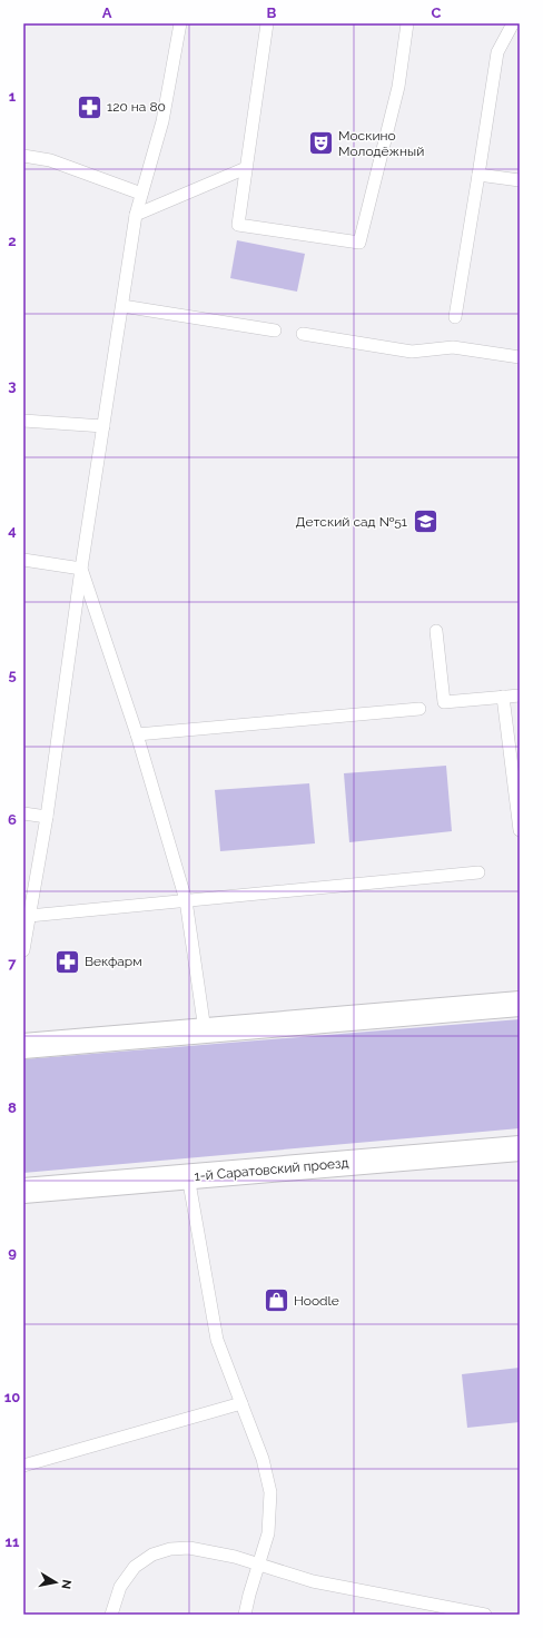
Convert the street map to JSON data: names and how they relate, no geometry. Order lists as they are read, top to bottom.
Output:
{
  "streets": {
    "street": ["1-й Саратовский проезд"]
  },
  "places": {
    "pharmacy": ["120 на 80", "Векфарм"],
    "theatre": ["Москино Молодёжный"],
    "school or university": ["Детский сад №51"],
    "shop": ["Hoodle"]
  },
  "north": "right",
  "grid": {
    "columns": ["A", "B", "C"],
    "rows": [
      "1",
      "2",
      "3",
      "4",
      "5",
      "6",
      "7",
      "8",
      "9",
      "10",
      "11"
    ]
  }
}
